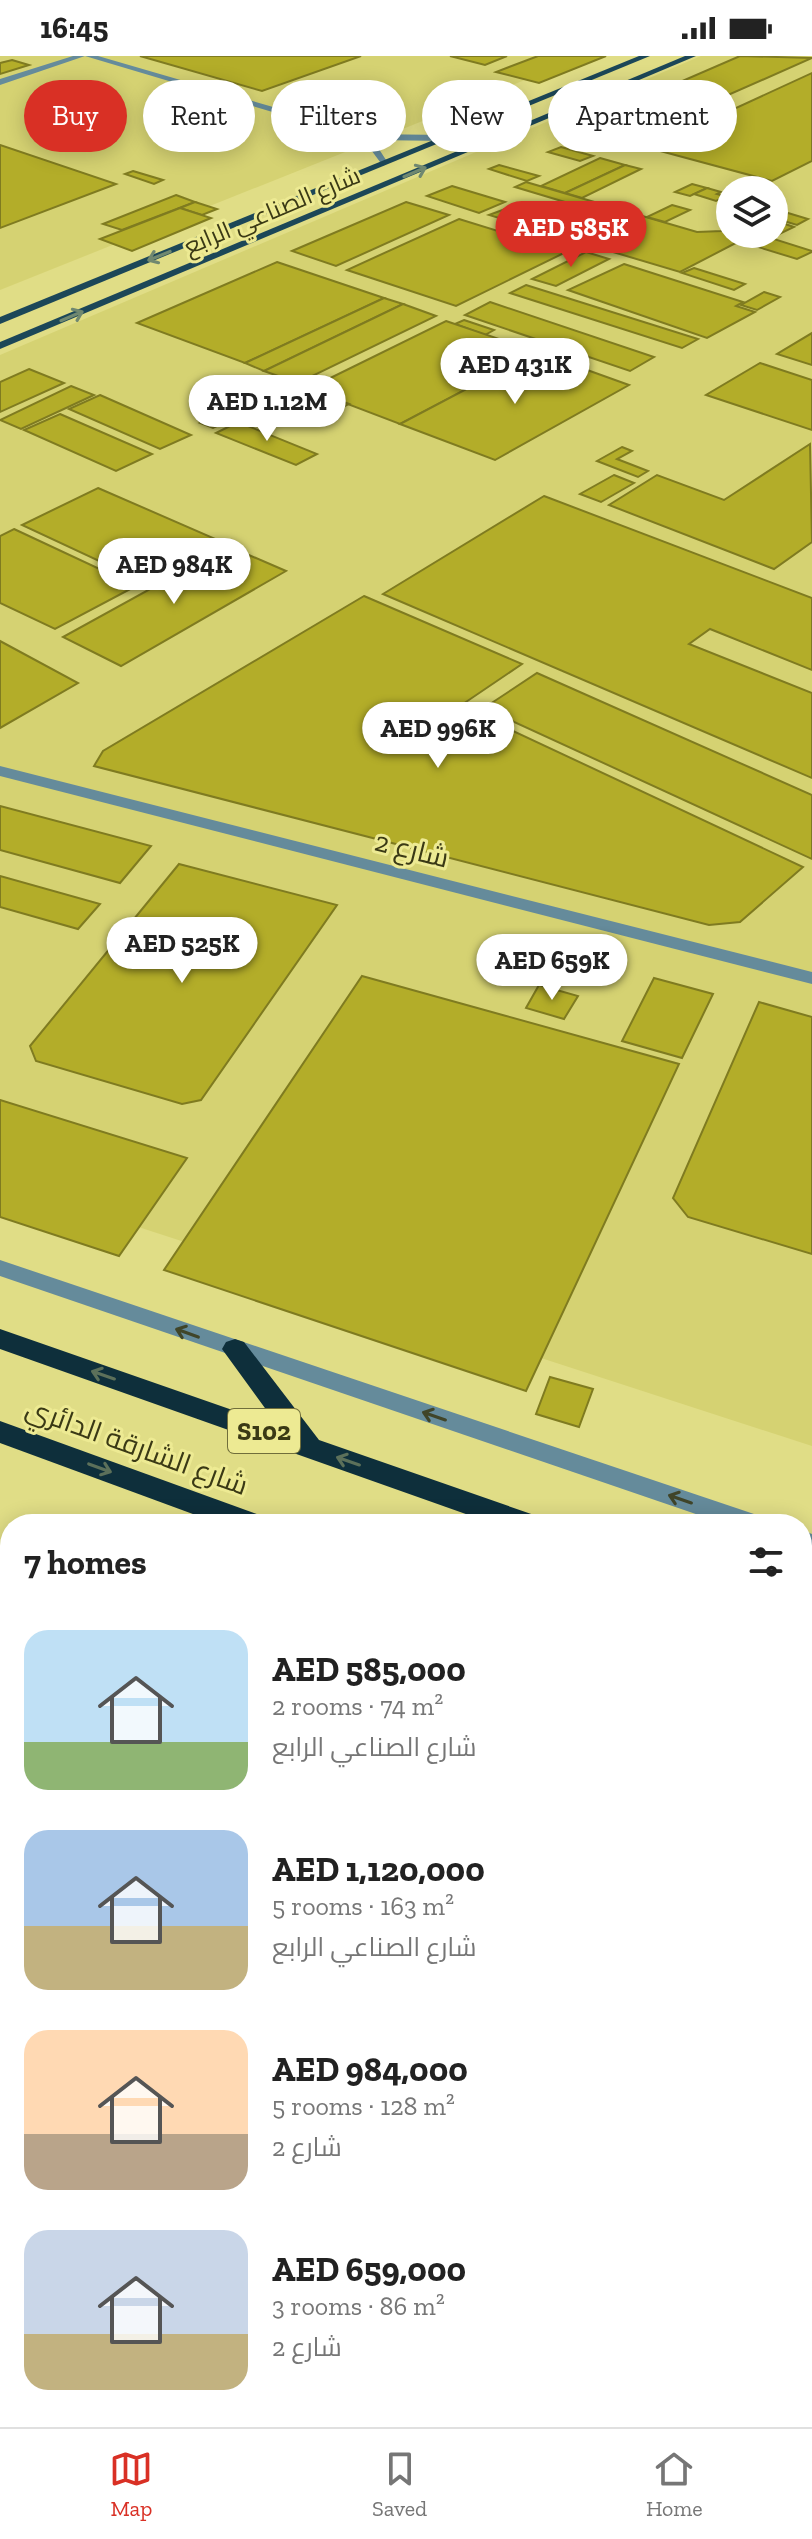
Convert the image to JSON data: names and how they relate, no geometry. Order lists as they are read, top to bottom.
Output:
{
  "streets": {
    "highway": ["S102", "شارع الشارقة الدائري"],
    "main road": ["شارع الصناعي الرابع"],
    "street": ["شارع 2"]
  },
  "page": {
    "status": "16:45",
    "chip": [
      "Buy",
      "Rent",
      "Filters",
      "New",
      "Apartment"
    ],
    "price": [
      "AED 585K",
      "AED 431K",
      "AED 1.12M",
      "AED 984K",
      "AED 996K",
      "AED 525K",
      "AED 659K"
    ],
    "heading": "7 homes",
    "list": [
      {
        "name": "AED 585,000",
        "note": "2 rooms · 74 m² · شارع الصناعي الرابع"
      },
      {
        "name": "AED 1,120,000",
        "note": "5 rooms · 163 m² · شارع الصناعي الرابع"
      },
      {
        "name": "AED 984,000",
        "note": "5 rooms · 128 m² · شارع 2"
      },
      {
        "name": "AED 659,000",
        "note": "3 rooms · 86 m² · شارع 2"
      }
    ],
    "tabs": ["Map", "Saved", "Home"]
  }
}
